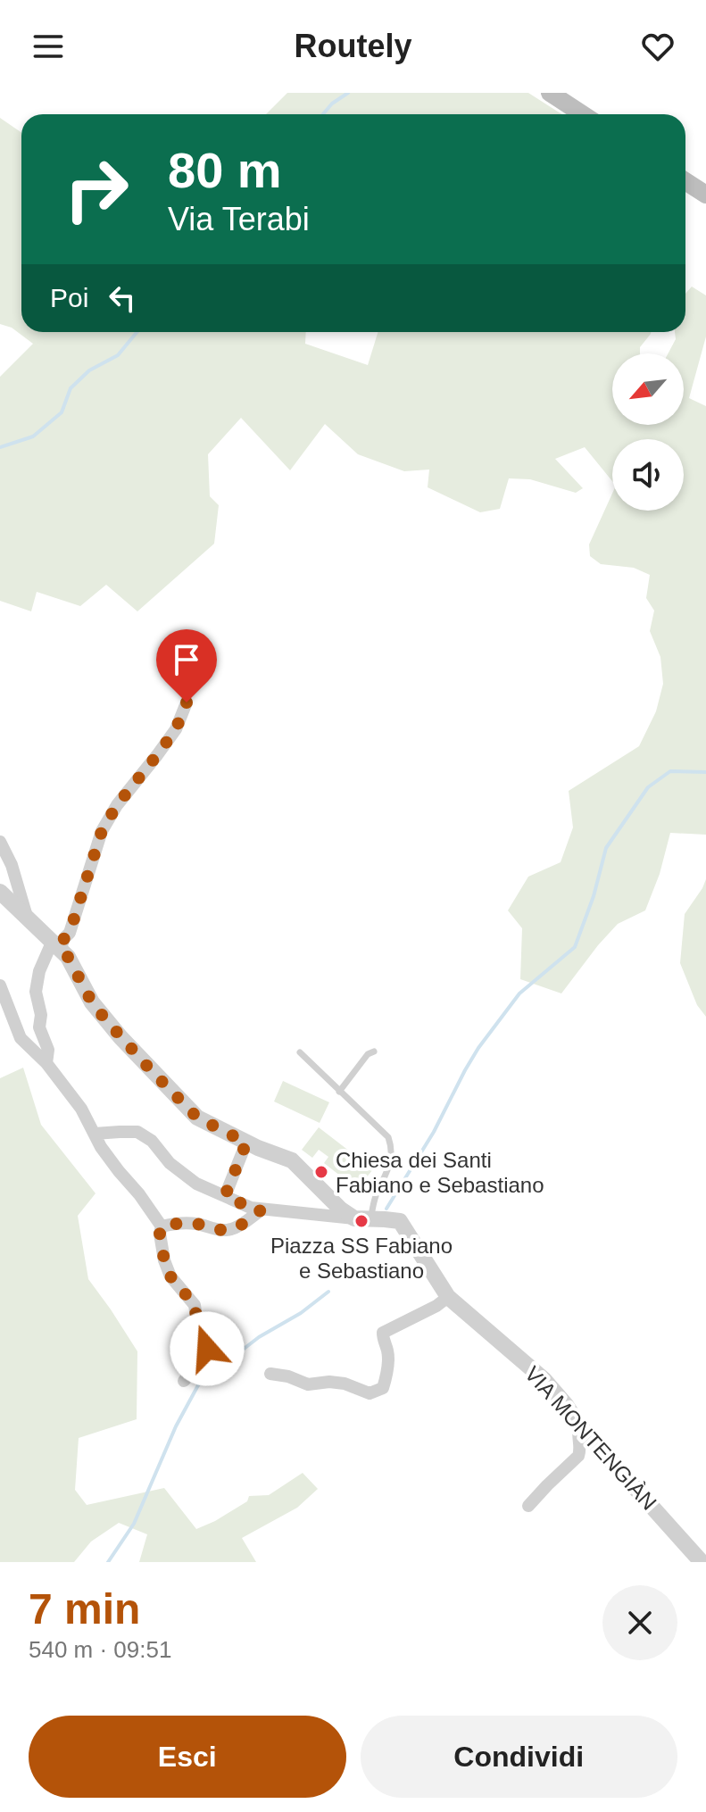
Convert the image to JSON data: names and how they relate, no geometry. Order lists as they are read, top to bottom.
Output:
{
  "streets": {
    "street": ["VIA MONTENGIÀN"]
  },
  "places": ["Chiesa dei Santi Fabiano e Sebastiano", "Piazza SS Fabiano e Sebastiano"],
  "north": "bottom left",
  "page": {
    "header": "Routely",
    "turn": ["80 m", "Via Terabi"],
    "then": "Poi",
    "heading": ["7 min", "540 m · 09:51"],
    "buttons": ["Esci", "Condividi"]
  }
}
